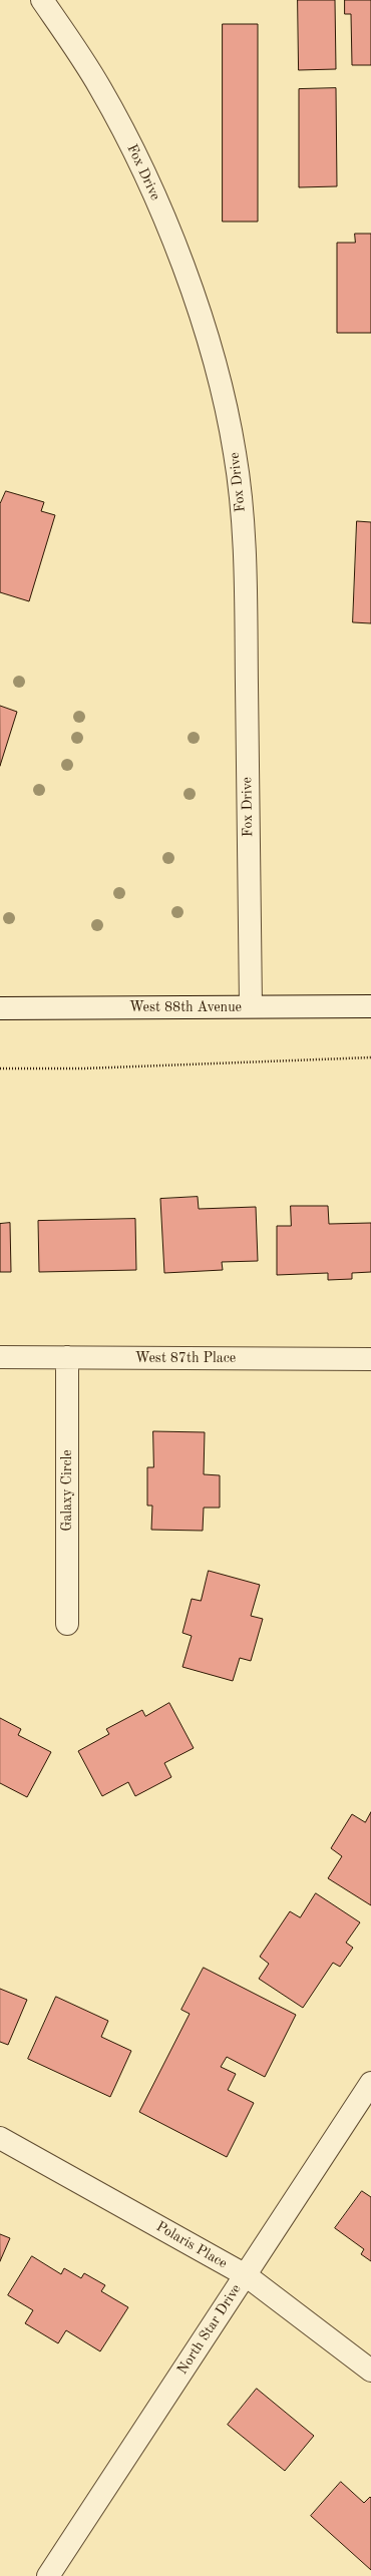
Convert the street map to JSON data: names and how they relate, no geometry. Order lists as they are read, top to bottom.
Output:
{
  "streets": {
    "street": [
      "Fox Drive",
      "West 88th Avenue",
      "West 87th Place",
      "Galaxy Circle",
      "Polaris Place",
      "North Star Drive"
    ]
  },
  "crossings": [
    ["Fox Drive", "West 88th Avenue"],
    ["West 87th Place", "Galaxy Circle"],
    ["Polaris Place", "North Star Drive"]
  ]
}
